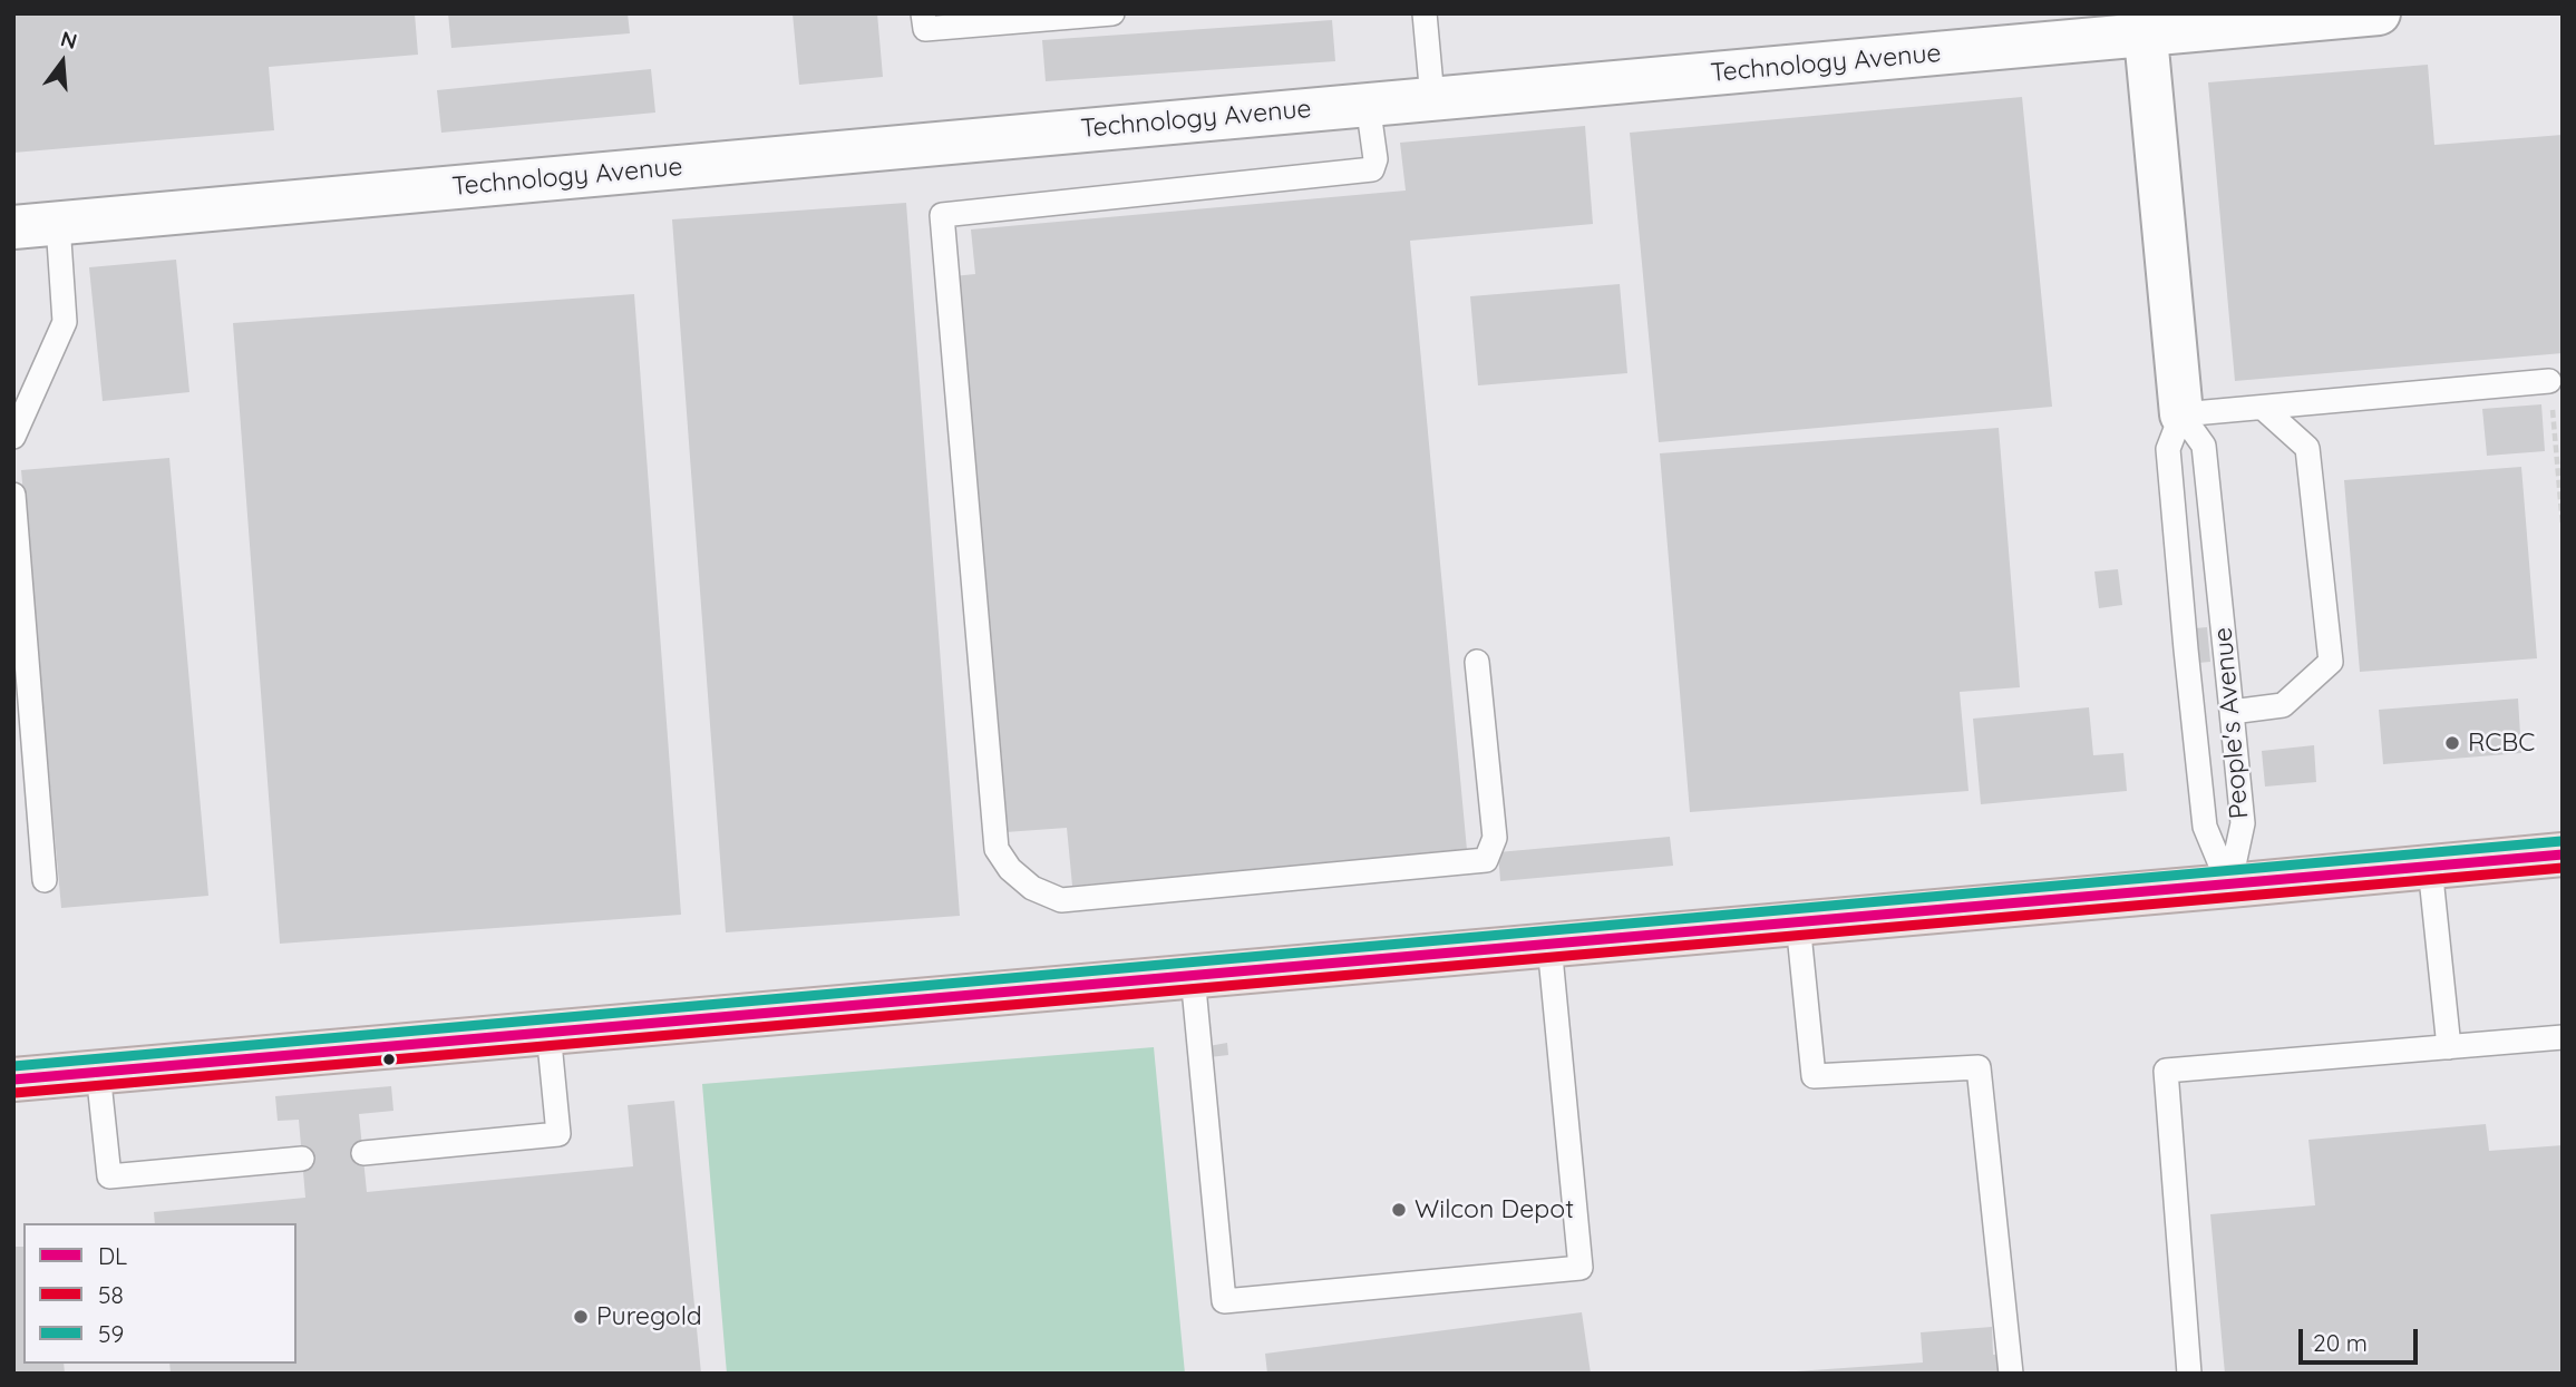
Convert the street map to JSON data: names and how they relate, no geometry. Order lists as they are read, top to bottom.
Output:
{
  "streets": {
    "street": ["Technology Avenue", "People's Avenue"]
  },
  "crossings": [
    ["Technology Avenue", "People's Avenue"]
  ],
  "places": ["RCBC", "Wilcon Depot", "Puregold"],
  "lines": ["transit line 59", "transit line DL", "transit line 58"],
  "legend": ["DL", "58", "59"],
  "scale_bar": "20 m",
  "north": "top"
}
